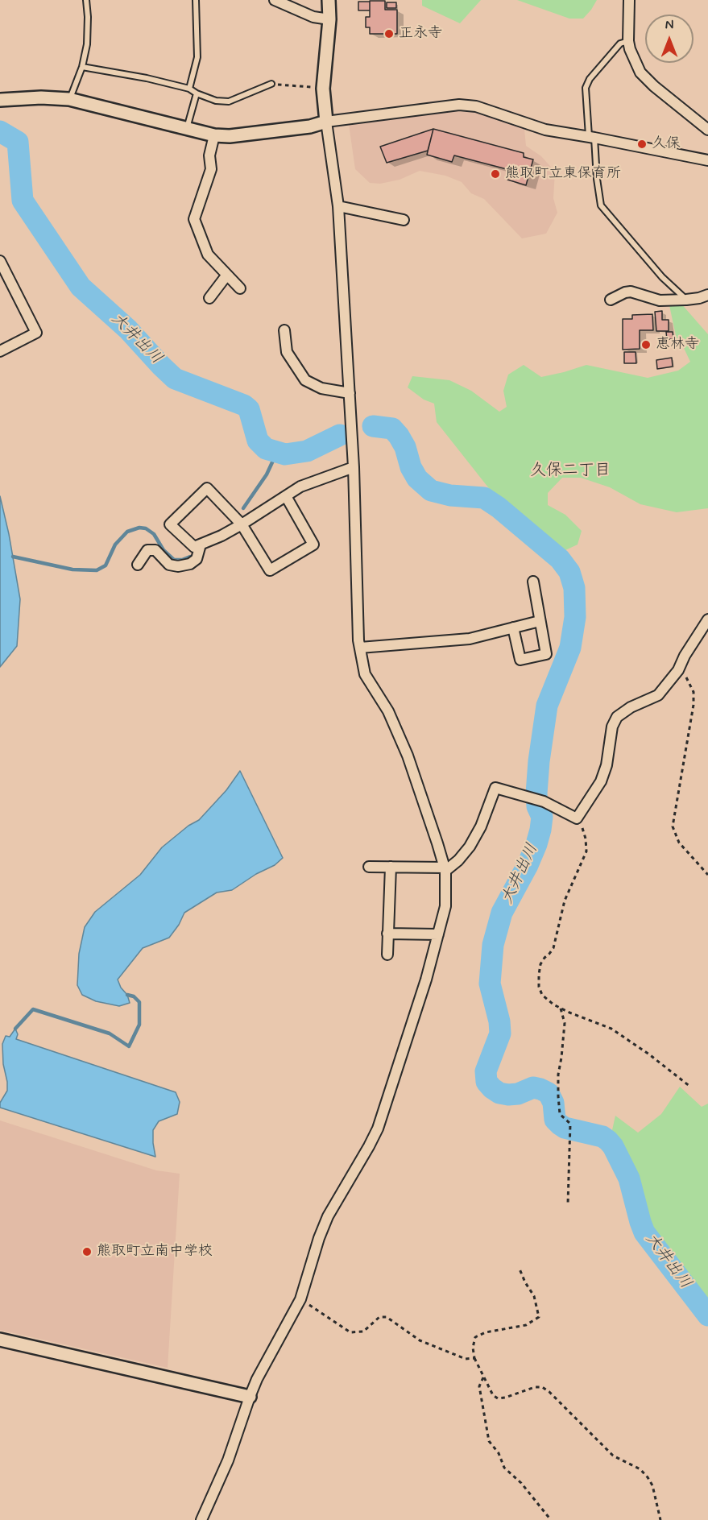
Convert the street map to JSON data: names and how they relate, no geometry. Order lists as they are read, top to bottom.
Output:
{
  "districts": ["久保二丁目"],
  "water": ["大井出川"],
  "places": [
    "正永寺",
    "久保",
    "熊取町立東保育所",
    "恵林寺",
    "熊取町立南中学校"
  ],
  "north": "top"
}
